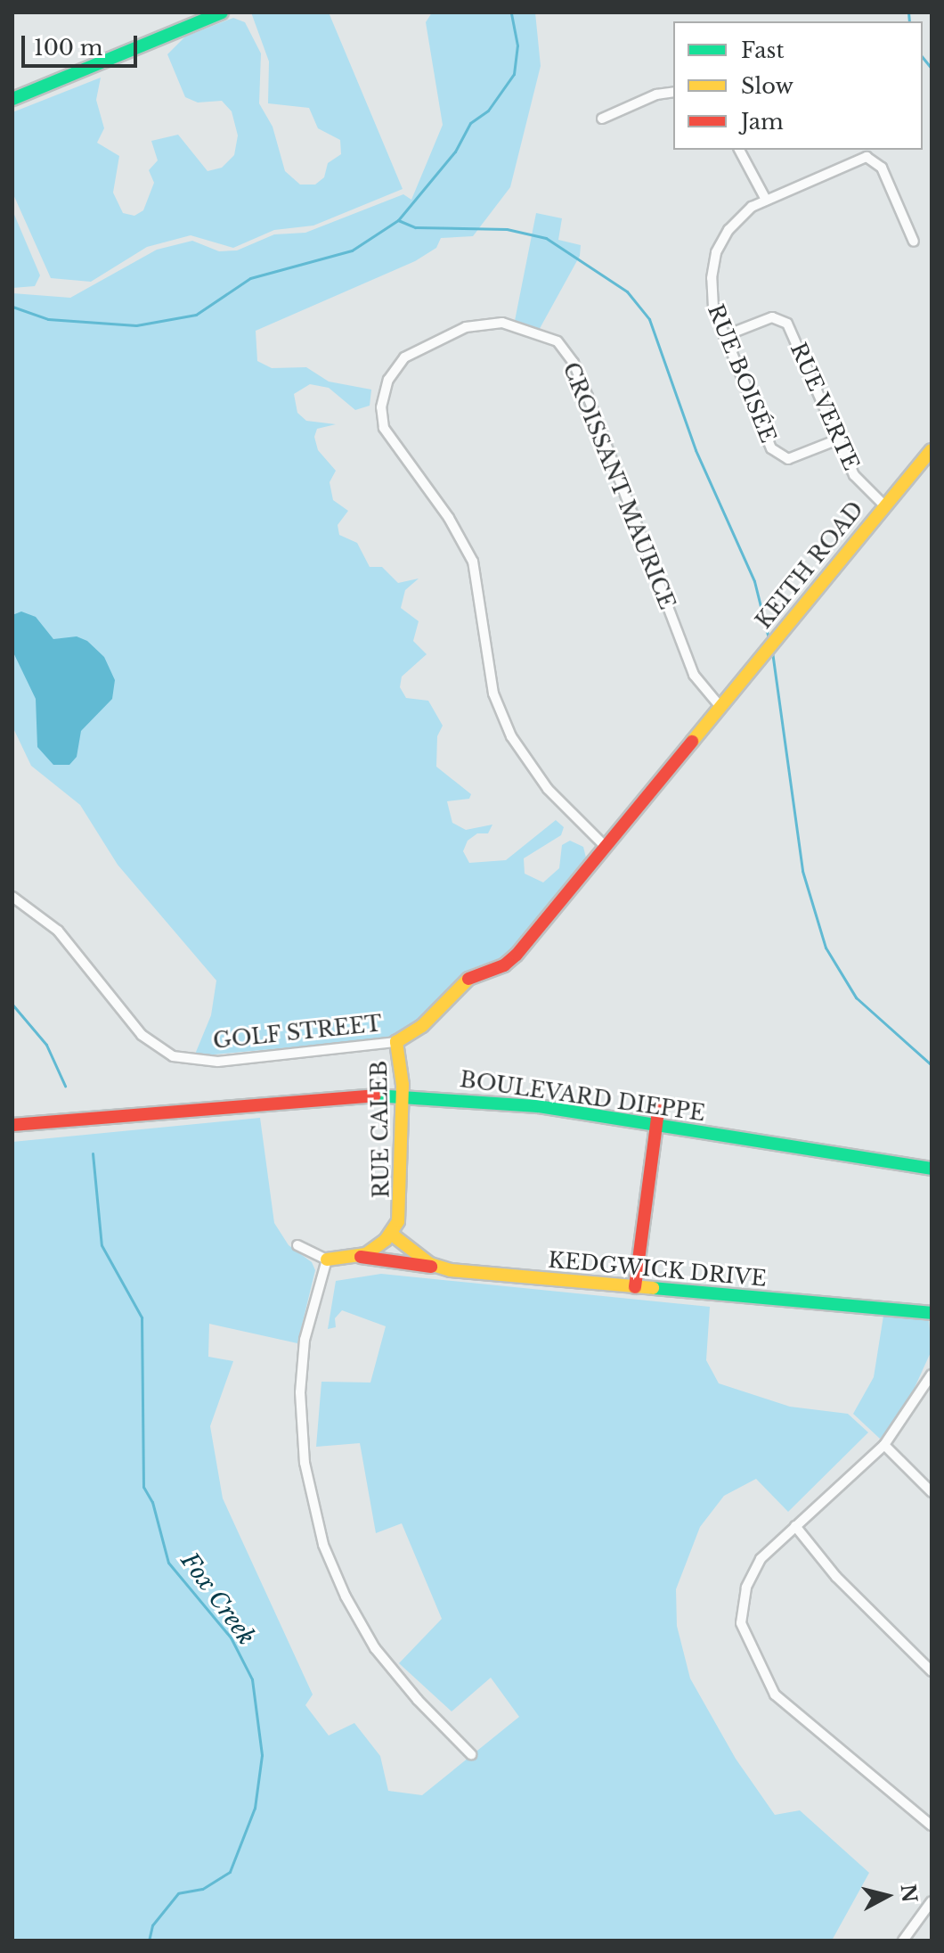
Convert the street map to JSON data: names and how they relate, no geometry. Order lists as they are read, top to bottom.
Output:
{
  "streets": {
    "street": [
      "RUE BOISÉE",
      "RUE VERTE",
      "CROISSANT MAURICE",
      "KEITH ROAD",
      "GOLF STREET",
      "BOULEVARD DIEPPE",
      "RUE CALEB",
      "KEDGWICK DRIVE"
    ]
  },
  "crossings": [
    ["RUE BOISÉE", "RUE VERTE"],
    ["RUE VERTE", "KEITH ROAD"],
    ["CROISSANT MAURICE", "KEITH ROAD"],
    ["CROISSANT MAURICE", "GOLF STREET"],
    ["KEITH ROAD", "GOLF STREET"],
    ["GOLF STREET", "RUE CALEB"],
    ["BOULEVARD DIEPPE", "RUE CALEB"]
  ],
  "water": ["Fox Creek"],
  "legend": ["Fast", "Slow", "Jam"],
  "scale_bar": "100 m",
  "north": "right"
}
